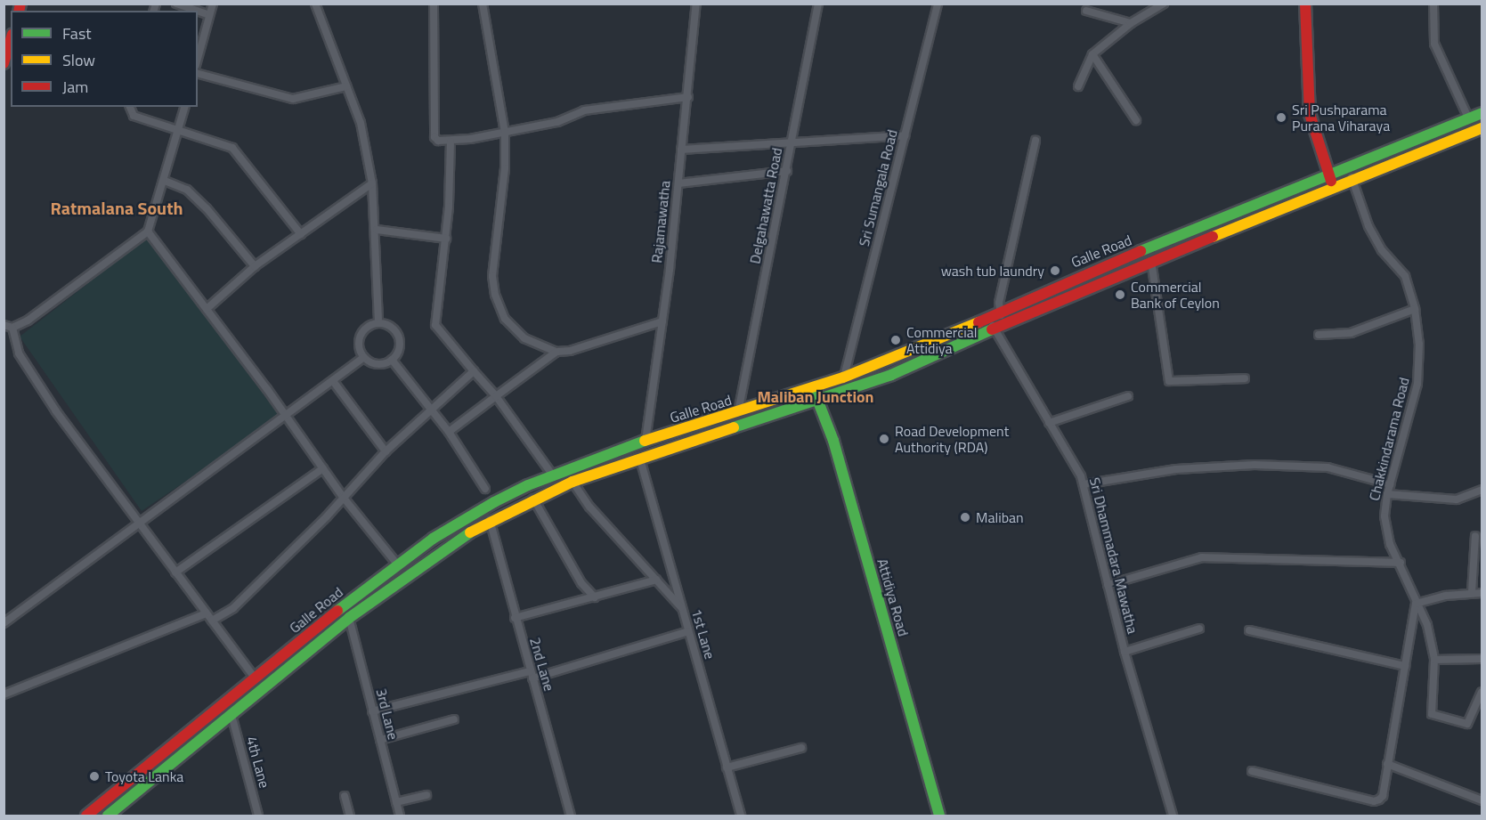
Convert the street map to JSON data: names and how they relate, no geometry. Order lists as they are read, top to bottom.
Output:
{
  "streets": {
    "main road": ["Galle Road", "Attidiya Road"],
    "street": [
      "Sri Sumangala Road",
      "Delgahawatta Road",
      "Rajamawatha",
      "Chakkindarama Road",
      "Sri Dhammadara Mawatha",
      "1st Lane",
      "2nd Lane",
      "3rd Lane",
      "4th Lane"
    ]
  },
  "crossings": [
    ["Sri Sumangala Road", "Galle Road"],
    ["Delgahawatta Road", "Galle Road"],
    ["Rajamawatha", "Galle Road"],
    ["Galle Road", "Chakkindarama Road"],
    ["Galle Road", "Sri Dhammadara Mawatha"],
    ["Galle Road", "Attidiya Road"],
    ["Galle Road", "1st Lane"],
    ["Galle Road", "2nd Lane"],
    ["Galle Road", "3rd Lane"],
    ["Galle Road", "4th Lane"]
  ],
  "districts": ["Ratmalana South", "Maliban Junction"],
  "places": [
    "Sri Pushparama Purana Viharaya",
    "wash tub laundry",
    "Commercial Bank of Ceylon",
    "Commercial Attidiya",
    "Road Development Authority (RDA)",
    "Maliban",
    "Toyota Lanka"
  ],
  "legend": ["Fast", "Slow", "Jam"]
}
